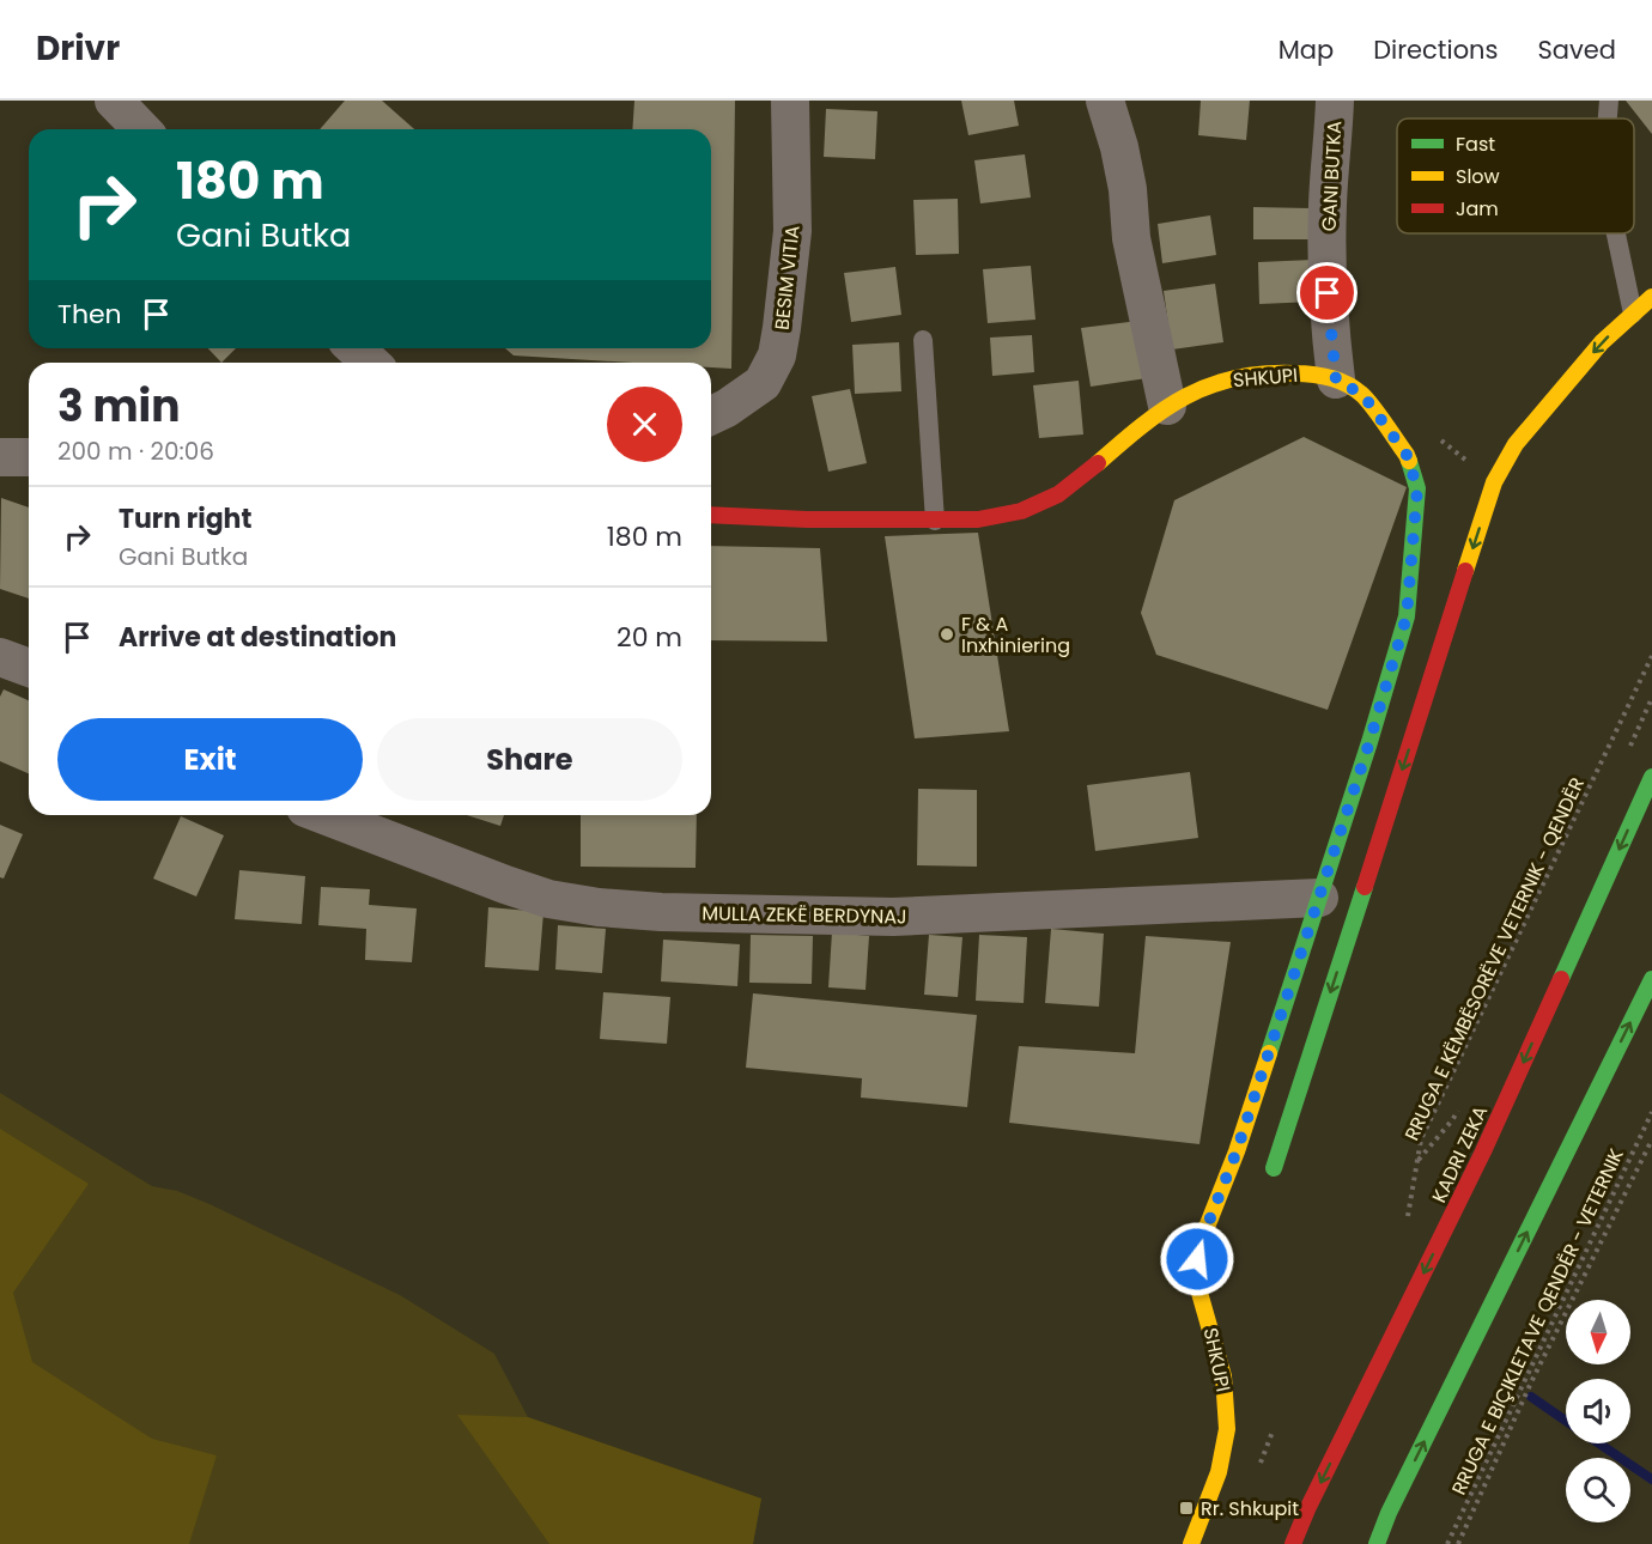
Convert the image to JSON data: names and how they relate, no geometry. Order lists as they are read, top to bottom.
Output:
{
  "streets": {
    "main road": ["SHKUPI", "KADRI ZEKA"],
    "street": ["GANI BUTKA", "BESIM VITIA", "MULLA ZEKË BERDYNAJ"],
    "path": ["RRUGA E KËMBËSORËVE VETERNIK - QENDËR", "RRUGA E BIÇIKLETAVE QENDËR - VETERNIK"]
  },
  "crossings": [
    ["GANI BUTKA", "SHKUPI"],
    ["SHKUPI", "MULLA ZEKË BERDYNAJ"]
  ],
  "places": {
    "other": ["F & A Inxhiniering"],
    "transit": ["Rr. Shkupit"]
  },
  "legend": ["Fast", "Slow", "Jam"],
  "north": "bottom",
  "page": {
    "header": "Drivr",
    "nav": ["Map", "Directions", "Saved"],
    "turn": ["180 m", "Gani Butka"],
    "then": "Then",
    "heading": ["3 min", "200 m · 20:06"],
    "list": [
      {
        "name": "Turn right",
        "note": "Gani Butka",
        "value": "180 m"
      },
      {
        "name": "Arrive at destination",
        "value": "20 m"
      }
    ],
    "buttons": ["Exit", "Share"]
  }
}
